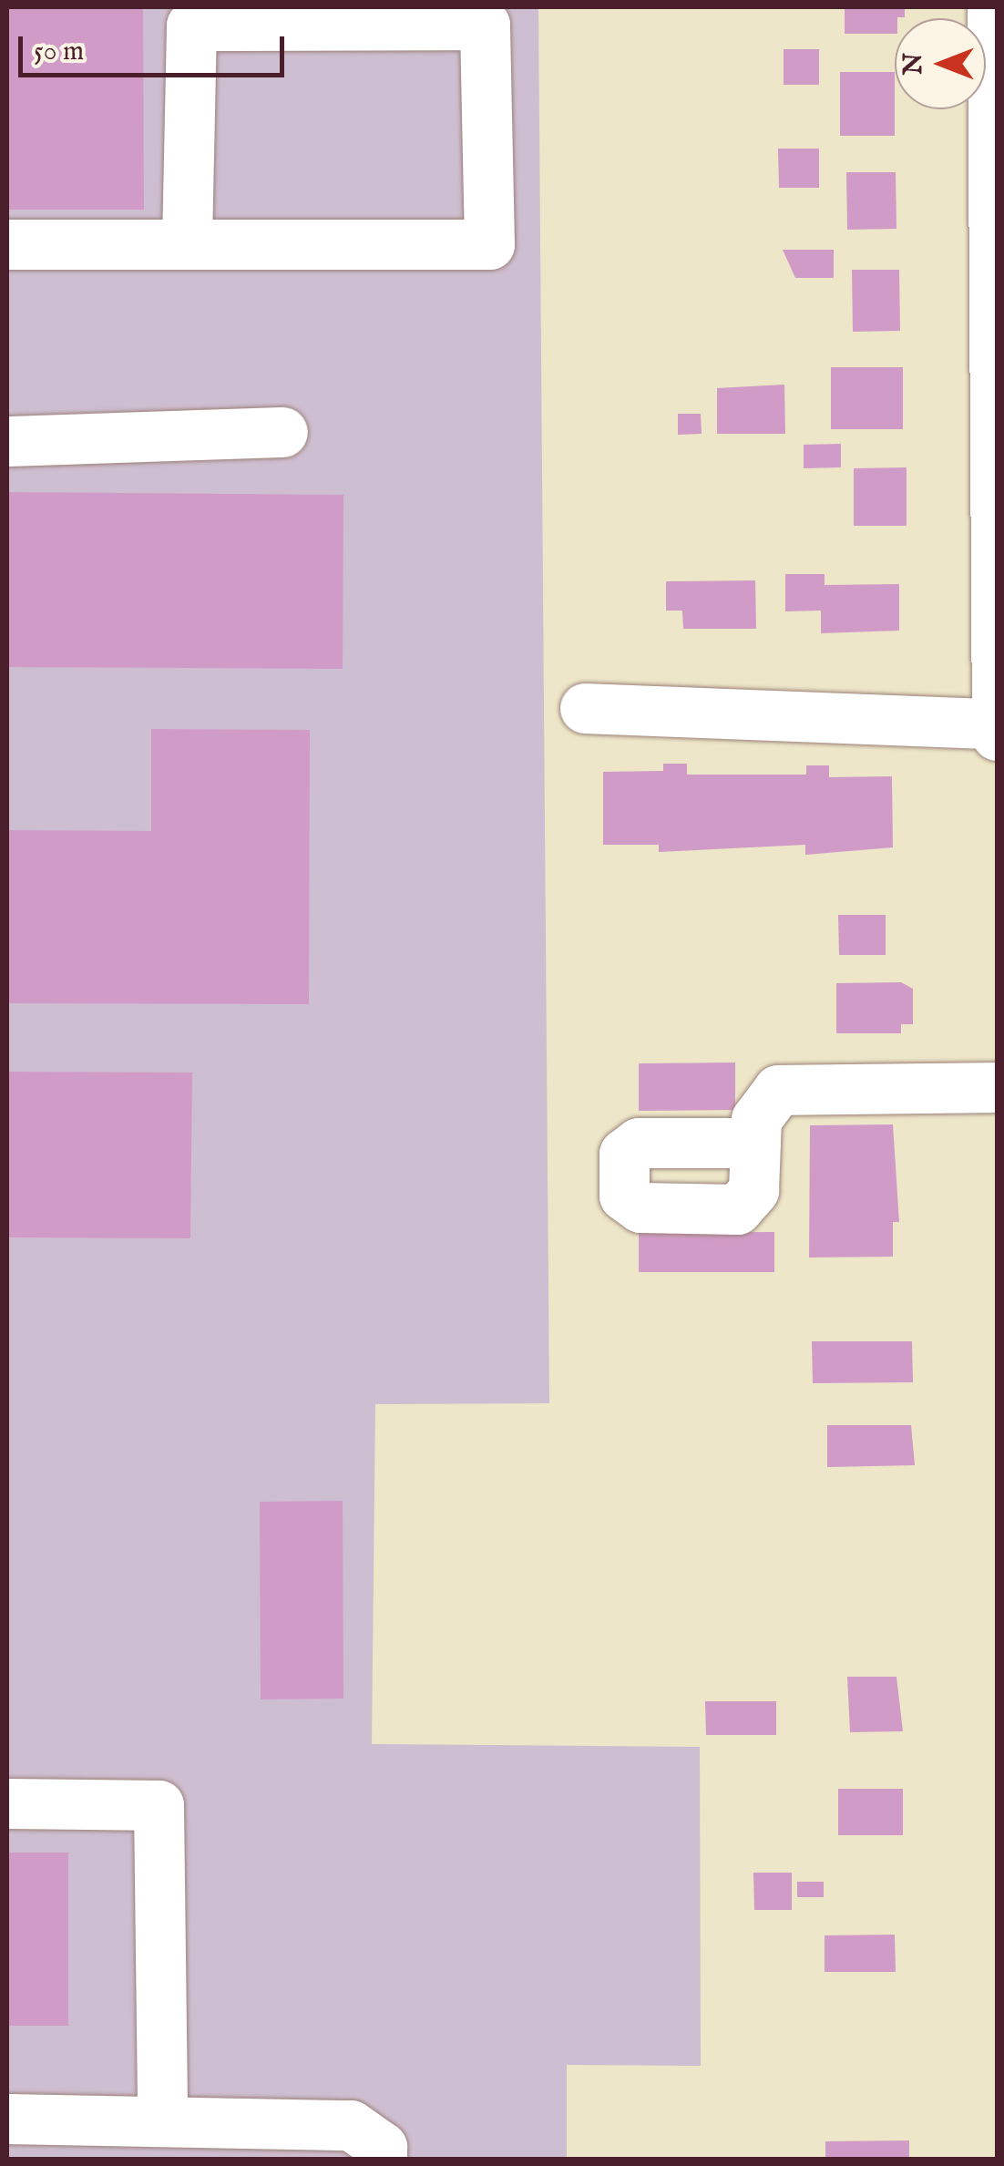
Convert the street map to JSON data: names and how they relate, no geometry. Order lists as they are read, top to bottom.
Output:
{
  "scale_bar": "50 m",
  "north": "left"
}
